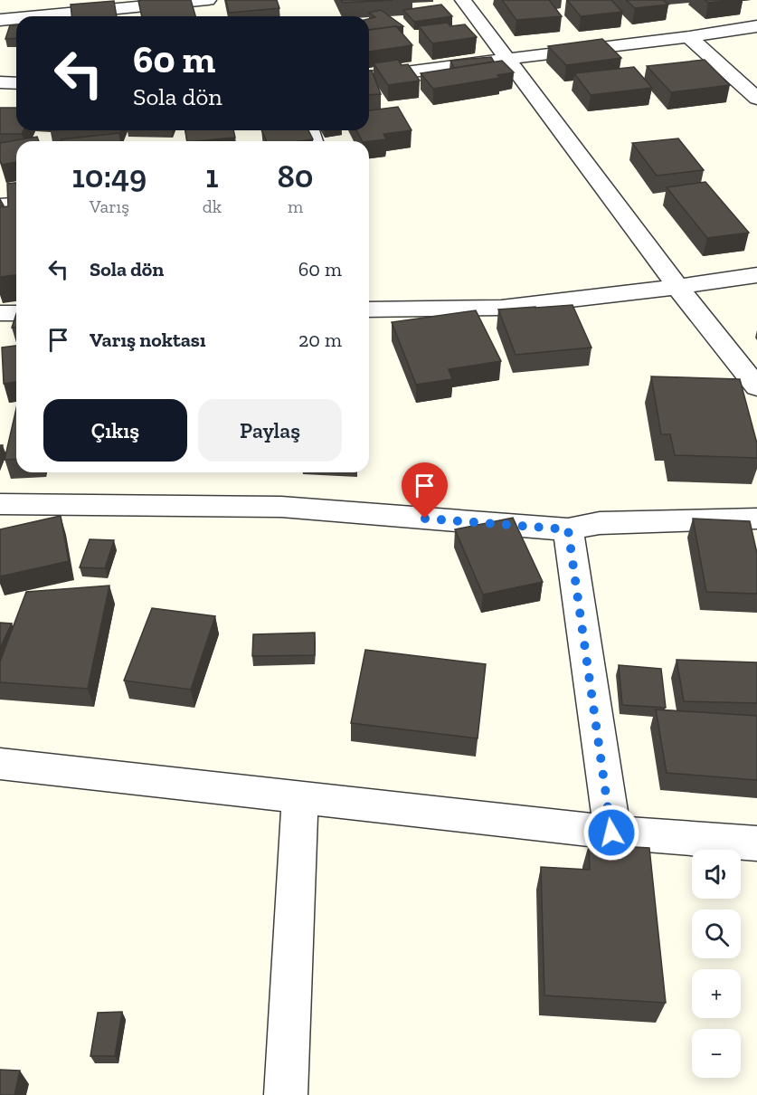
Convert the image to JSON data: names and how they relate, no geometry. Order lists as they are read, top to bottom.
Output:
{
  "page": {
    "turn": ["60 m", "Sola dön"],
    "eta": [
      "10:49",
      "Varış",
      "1",
      "dk",
      "80",
      "m"
    ],
    "list": [
      {
        "name": "Sola dön",
        "value": "60 m"
      },
      {
        "name": "Varış noktası",
        "value": "20 m"
      }
    ],
    "buttons": ["Çıkış", "Paylaş"],
    "map_buttons": ["+", "−"]
  }
}
